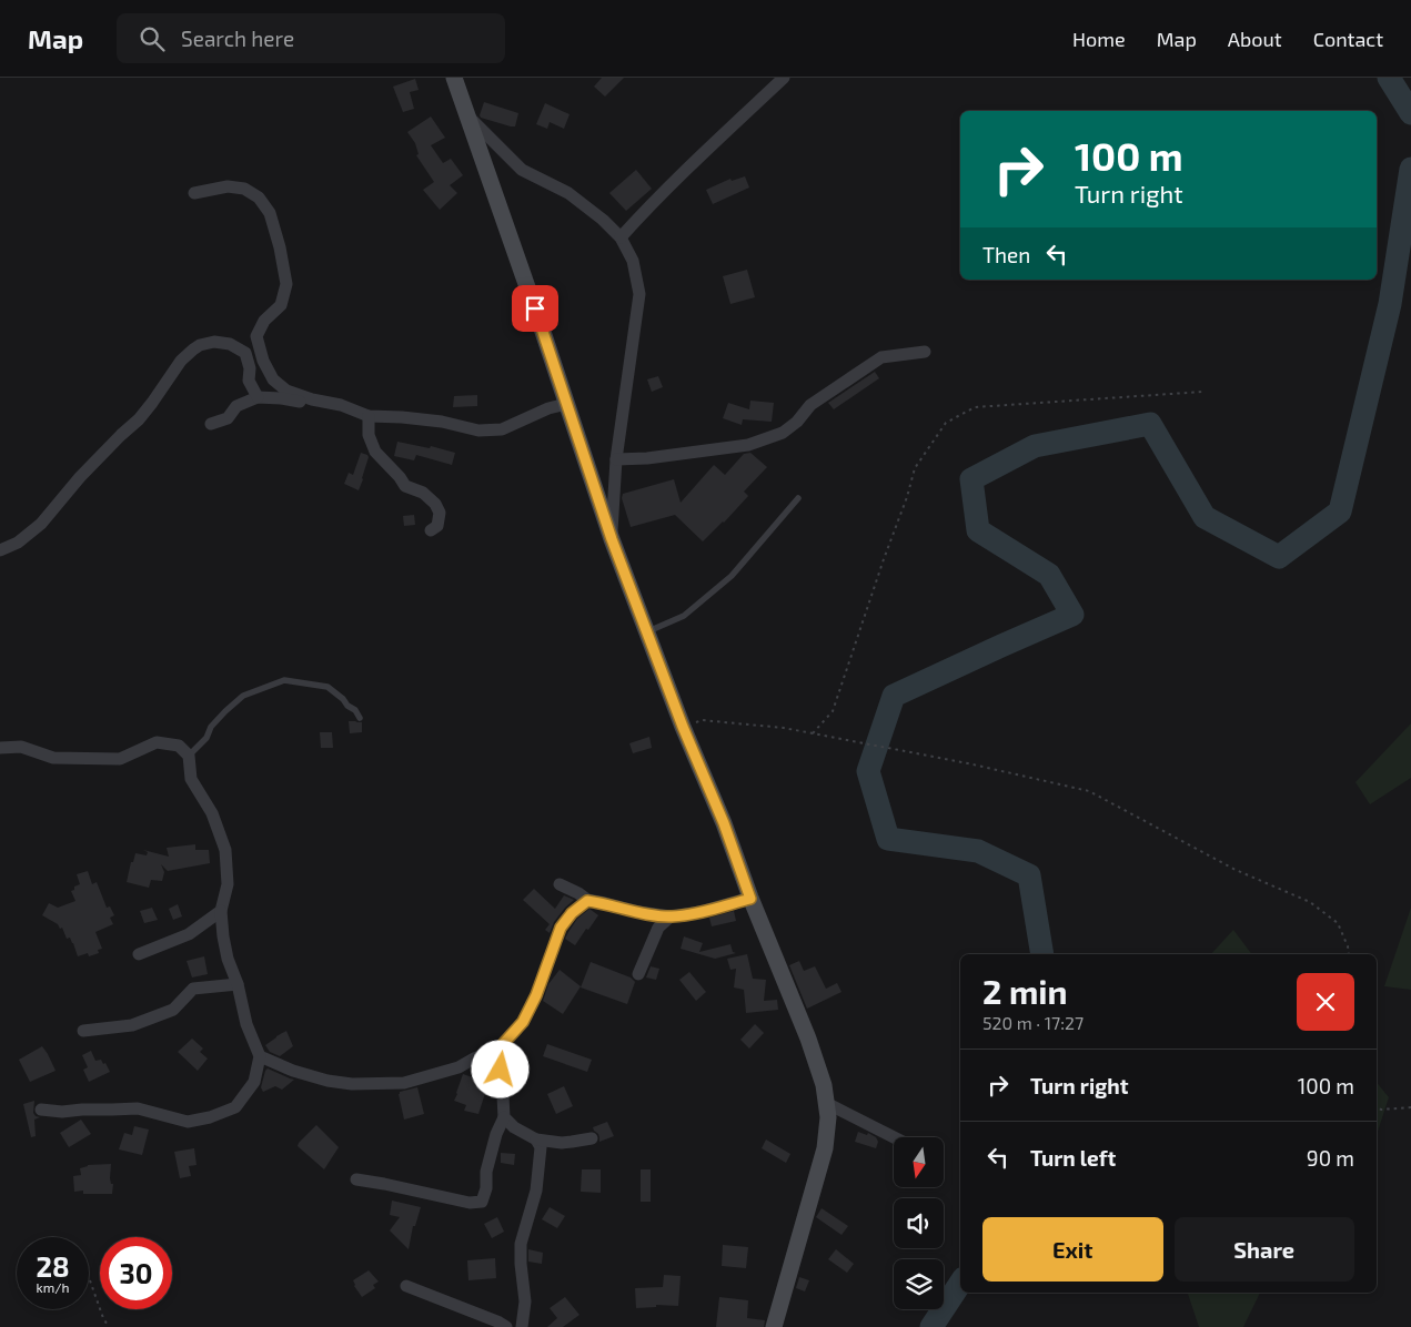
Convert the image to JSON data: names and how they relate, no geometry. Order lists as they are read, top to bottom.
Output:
{
  "north": "bottom",
  "page": {
    "header": "Map",
    "search": "Search here",
    "nav": [
      "Home",
      "Map",
      "About",
      "Contact"
    ],
    "turn": ["100 m", "Turn right"],
    "then": "Then",
    "heading": ["2 min", "520 m · 17:27"],
    "list": [
      {
        "name": "Turn right",
        "value": "100 m"
      },
      {
        "name": "Turn left",
        "value": "90 m"
      }
    ],
    "buttons": ["Exit", "Share"],
    "speed": "28 km/h",
    "limit": "30"
  }
}
